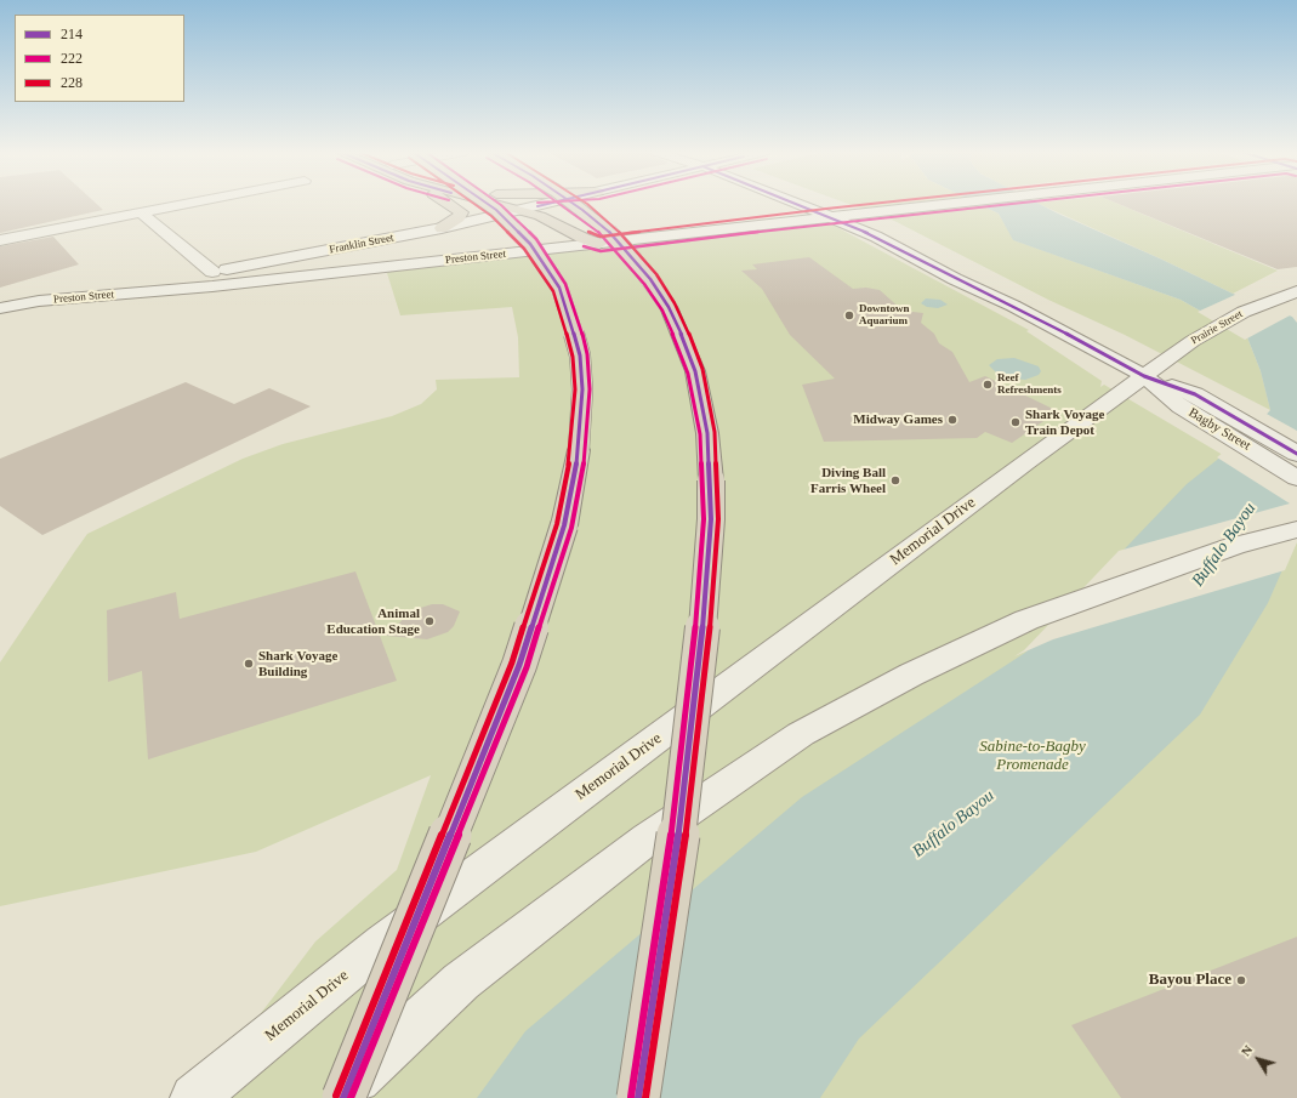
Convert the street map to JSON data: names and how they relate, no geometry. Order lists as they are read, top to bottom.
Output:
{
  "streets": {
    "street": [
      "Franklin Street",
      "Preston Street",
      "Prairie Street",
      "Bagby Street",
      "Memorial Drive"
    ]
  },
  "crossings": [
    ["Franklin Street", "Preston Street"],
    ["Preston Street", "Bagby Street"],
    ["Prairie Street", "Bagby Street"],
    ["Prairie Street", "Memorial Drive"],
    ["Bagby Street", "Memorial Drive"]
  ],
  "water": ["Buffalo Bayou"],
  "parks": ["Sabine-to-Bagby Promenade"],
  "places": [
    "Downtown Aquarium",
    "Reef Refreshments",
    "Midway Games",
    "Shark Voyage Train Depot",
    "Diving Ball Farris Wheel",
    "Animal Education Stage",
    "Shark Voyage Building",
    "Bayou Place"
  ],
  "lines": ["transit line 214", "transit line 222", "transit line 228"],
  "legend": ["214", "222", "228"],
  "north": "top left"
}
